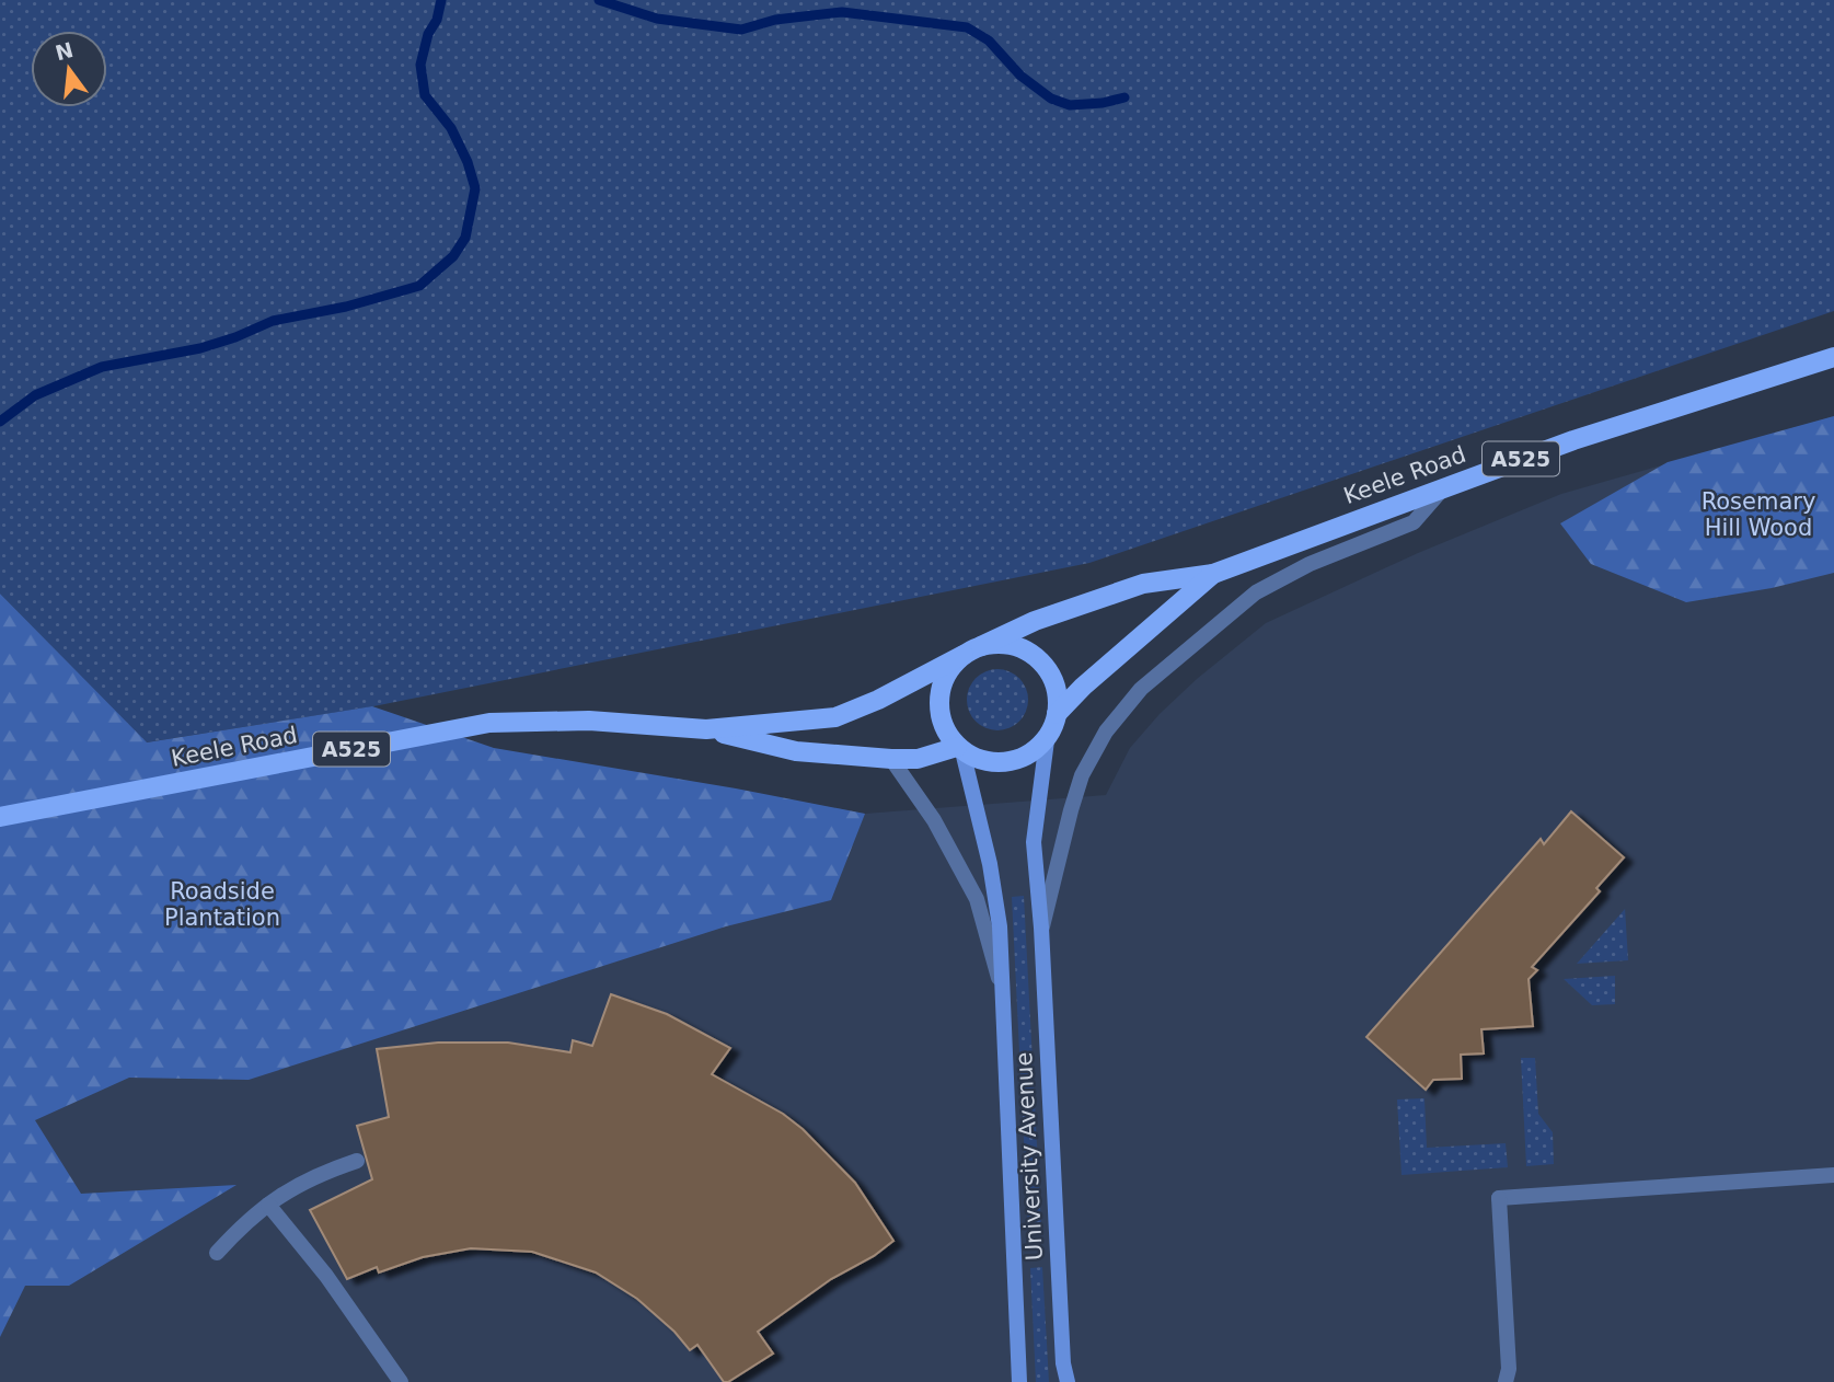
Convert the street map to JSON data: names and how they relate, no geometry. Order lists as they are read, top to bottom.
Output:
{
  "streets": {
    "main road": ["A525", "Keele Road", "University Avenue"]
  },
  "crossings": [
    ["A525", "Keele Road"],
    ["A525", "University Avenue"],
    ["Keele Road", "University Avenue"]
  ],
  "parks": ["Rosemary Hill Wood", "Roadside Plantation"],
  "north": "top"
}
